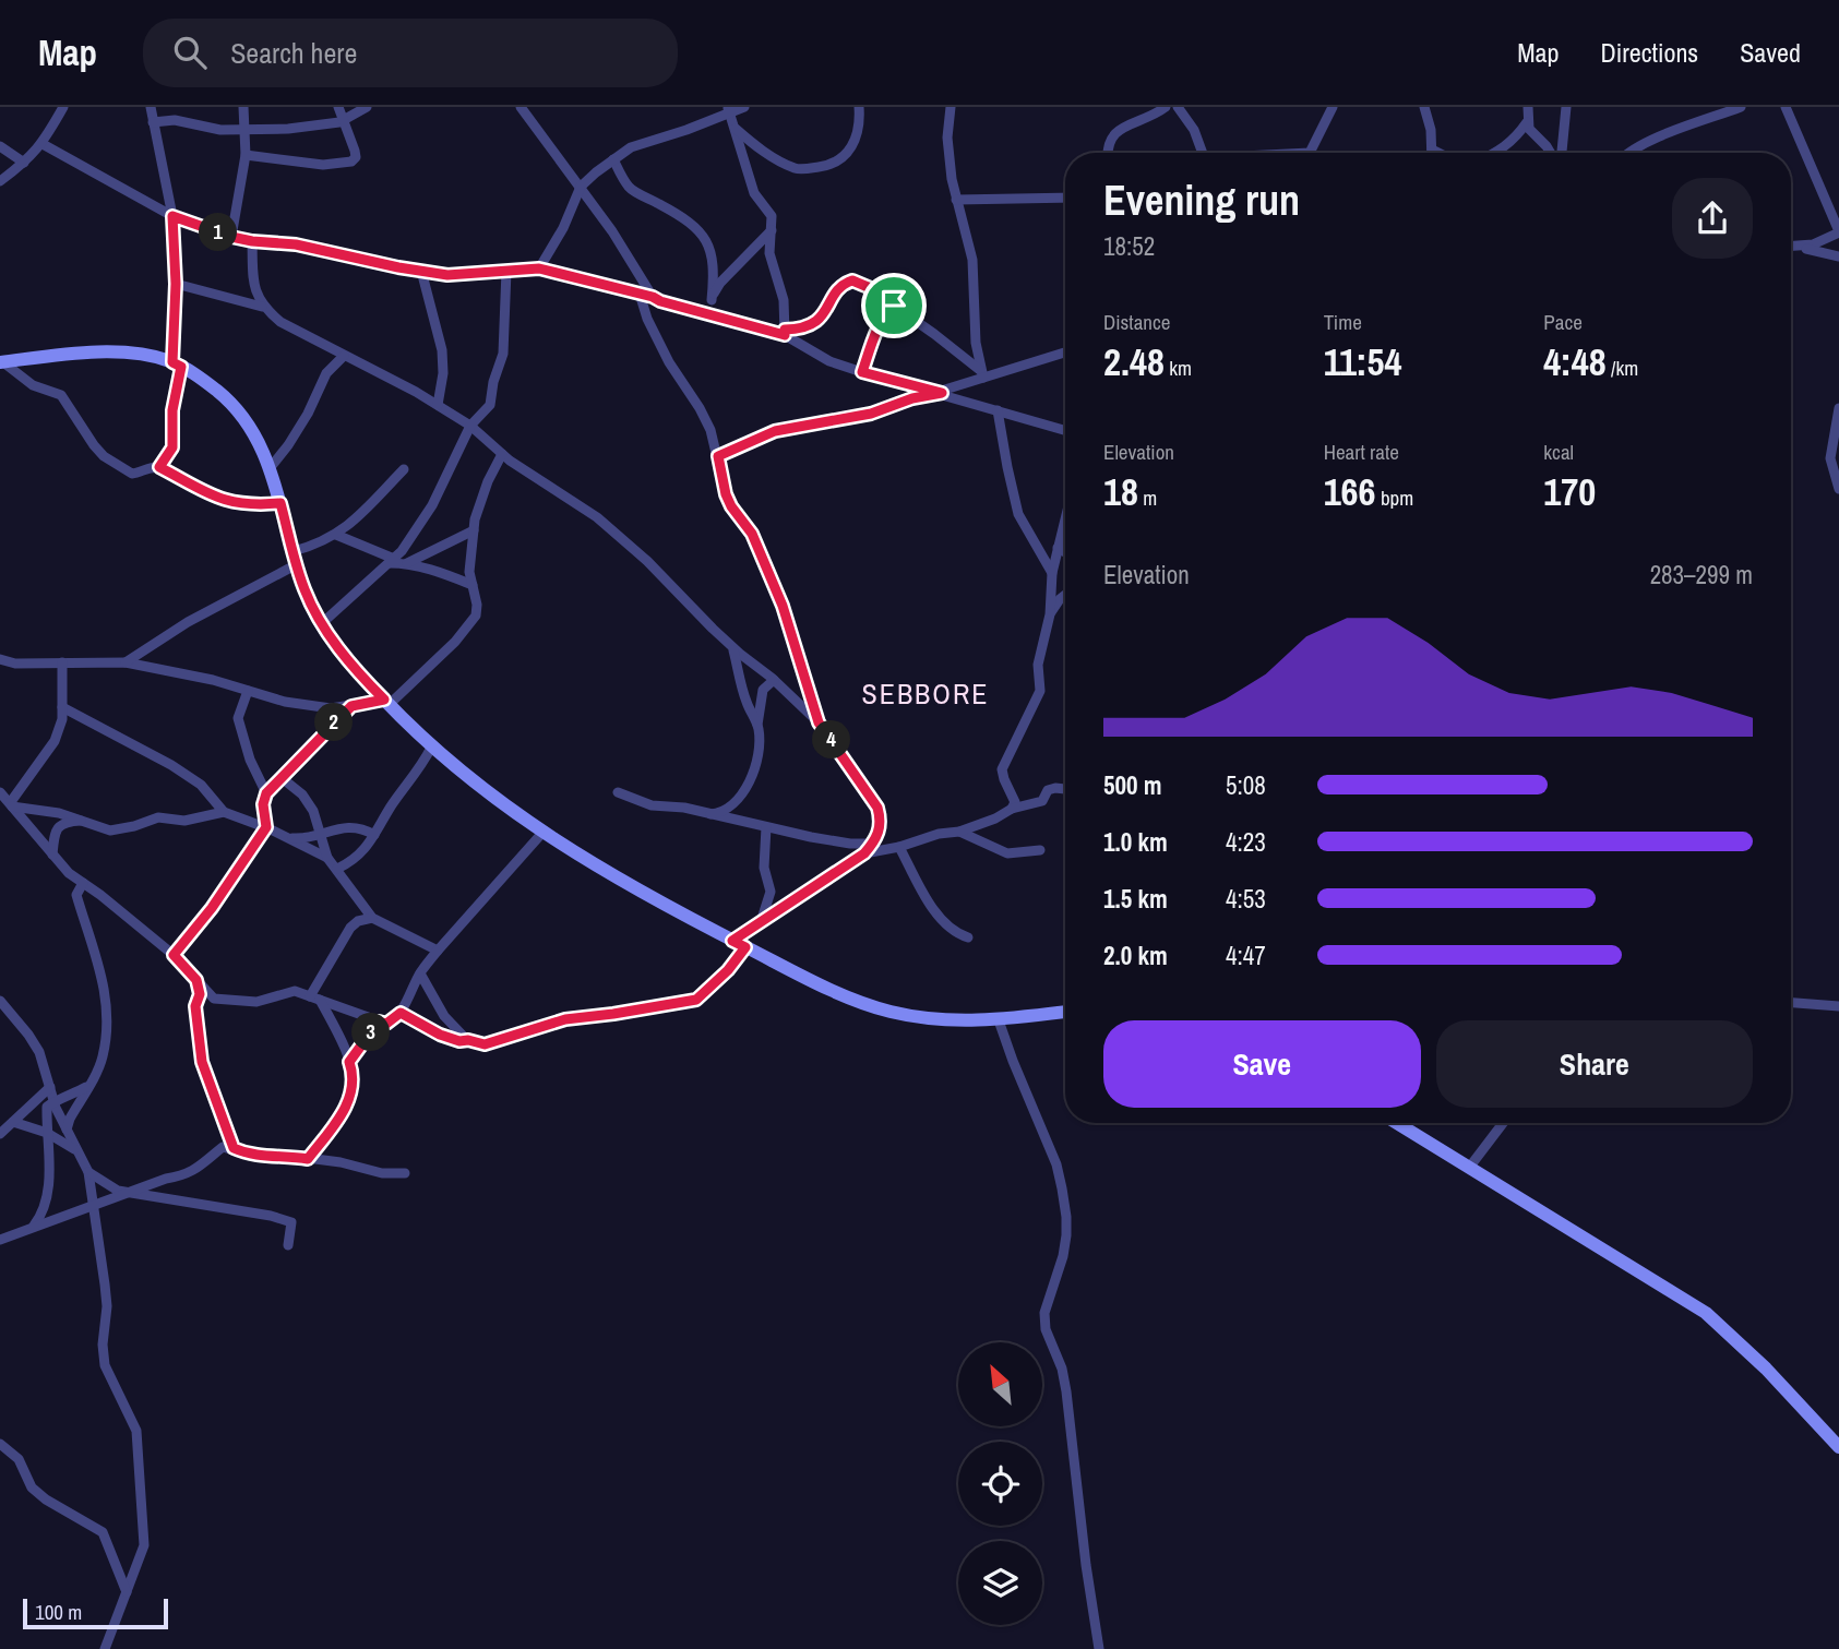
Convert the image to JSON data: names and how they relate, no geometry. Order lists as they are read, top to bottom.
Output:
{
  "districts": ["SEBBORE"],
  "scale_bar": "100 m",
  "north": "top left",
  "page": {
    "header": "Map",
    "search": "Search here",
    "nav": ["Map", "Directions", "Saved"],
    "heading": ["Evening run", "18:52"],
    "pins": [
      "1",
      "2",
      "4",
      "3"
    ],
    "stats": [
      ["Distance", "2.48 km"],
      ["Time", "11:54"],
      ["Pace", "4:48 /km"],
      ["Elevation", "18 m"],
      ["Heart rate", "166 bpm"],
      ["kcal", "170"]
    ],
    "chart": ["Elevation", "283–299 m"],
    "list": [
      {
        "name": "500 m",
        "note": "5:08"
      },
      {
        "name": "1.0 km",
        "note": "4:23"
      },
      {
        "name": "1.5 km",
        "note": "4:53"
      },
      {
        "name": "2.0 km",
        "note": "4:47"
      }
    ],
    "buttons": ["Save", "Share"],
    "scale": "100 m"
  }
}
